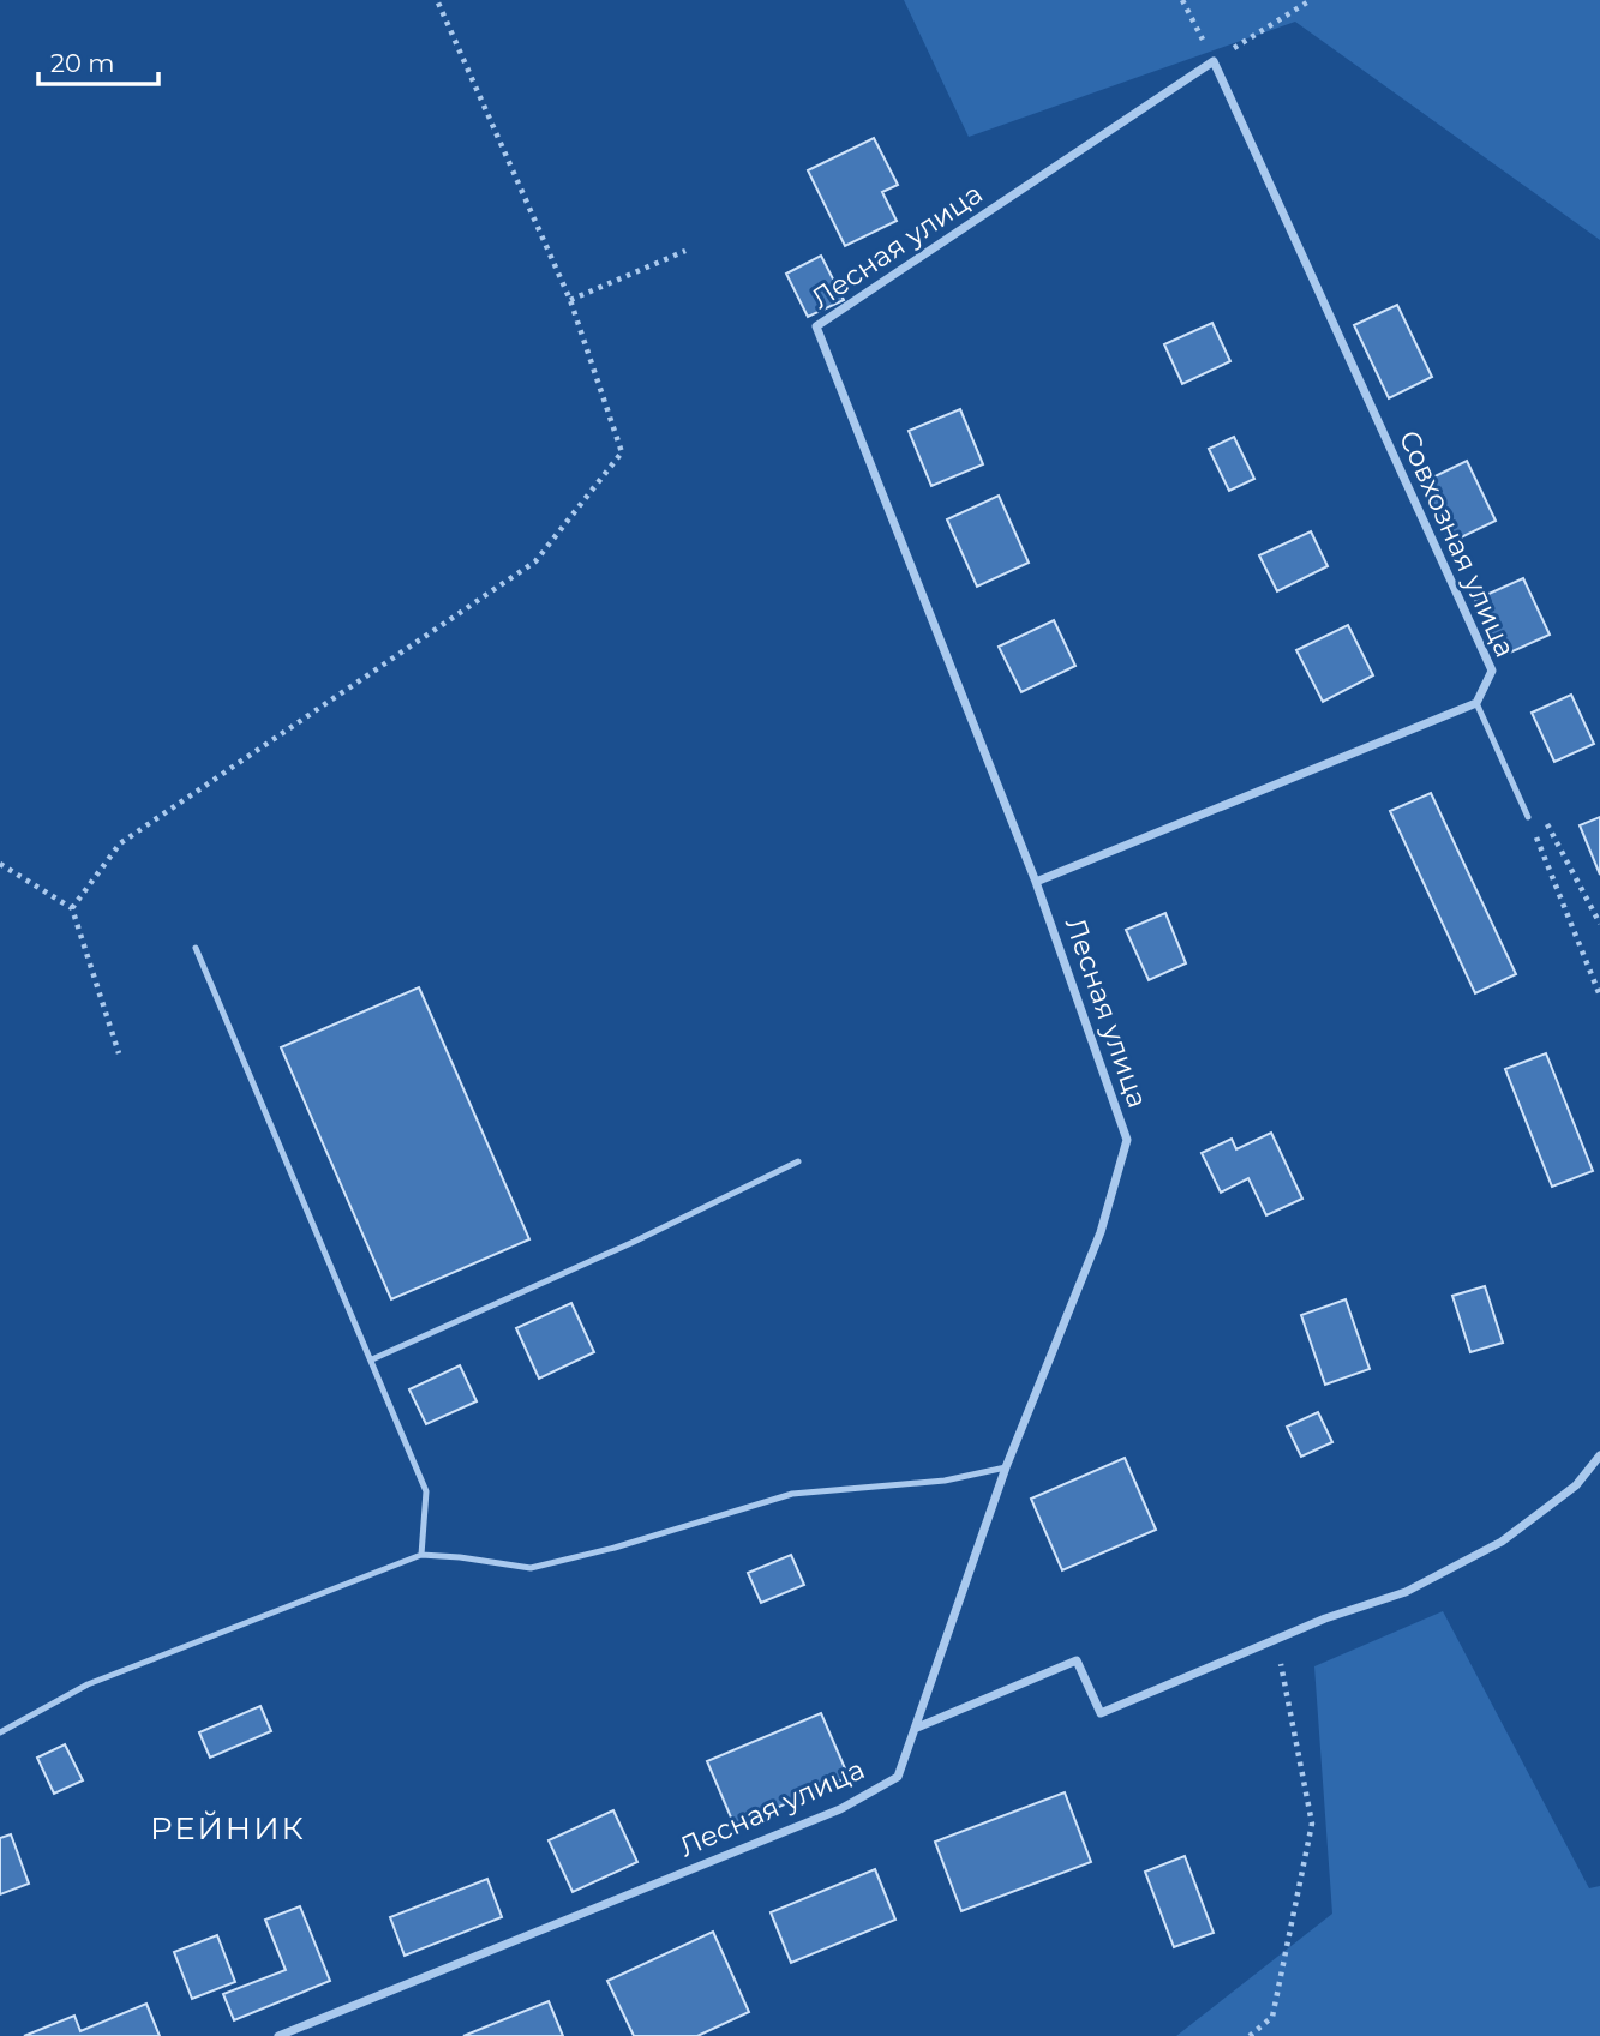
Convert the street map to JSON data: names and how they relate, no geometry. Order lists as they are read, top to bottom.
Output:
{
  "streets": {
    "street": ["Лесная улица", "Совхозная улица"]
  },
  "crossings": [
    ["Лесная улица", "Совхозная улица"]
  ],
  "districts": ["РЕЙНИК"],
  "scale_bar": "20 m"
}
